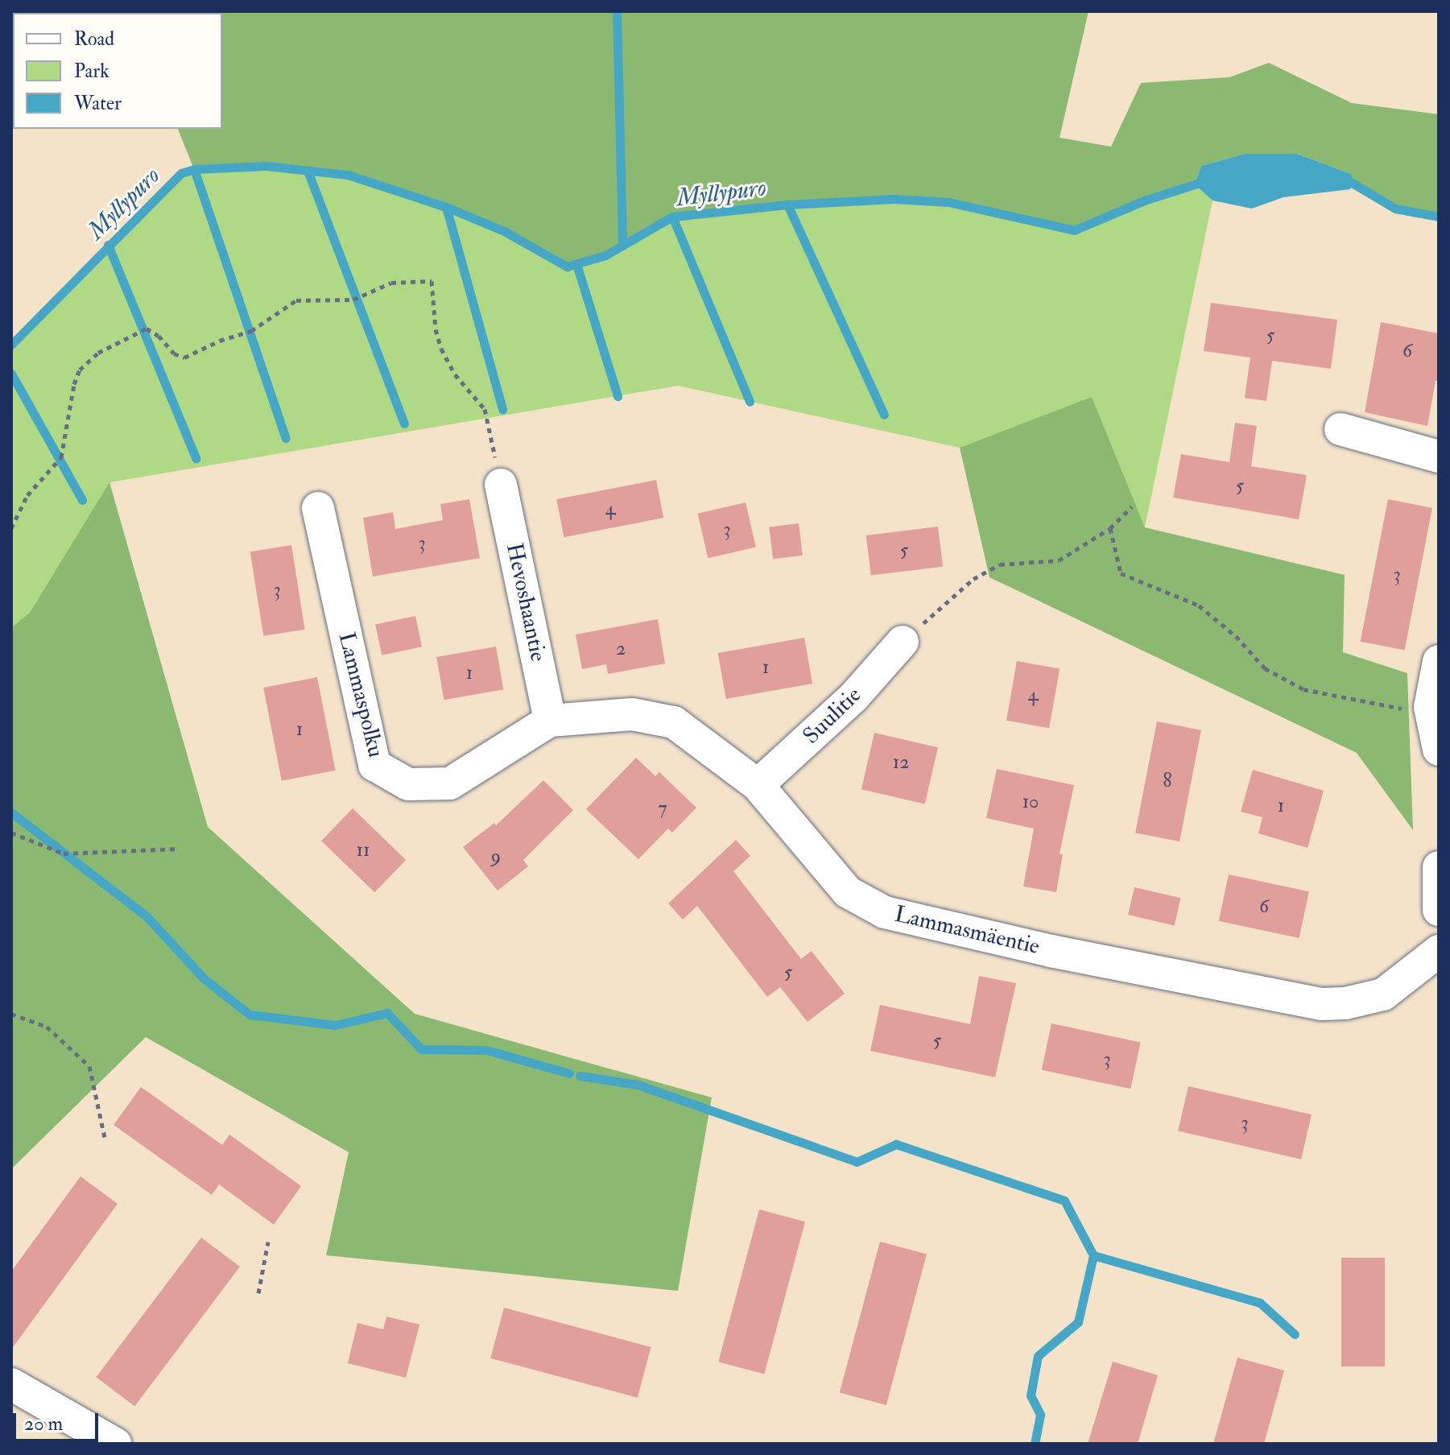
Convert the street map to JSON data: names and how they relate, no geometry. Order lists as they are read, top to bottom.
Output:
{
  "streets": {
    "street": [
      "Hevoshaantie",
      "Lammaspolku",
      "Suulitie",
      "Lammasmäentie"
    ]
  },
  "crossings": [
    ["Hevoshaantie", "Lammaspolku"],
    ["Hevoshaantie", "Lammasmäentie"],
    ["Lammaspolku", "Lammasmäentie"],
    ["Suulitie", "Lammasmäentie"]
  ],
  "water": ["Myllypuro"],
  "house_numbers": [
    "5",
    "6",
    "5",
    "4",
    "3",
    "3",
    "5",
    "3",
    "3",
    "2",
    "1",
    "1",
    "4",
    "1",
    "12",
    "8",
    "10",
    "1",
    "7",
    "11",
    "9",
    "6",
    "5",
    "5",
    "3",
    "3"
  ],
  "legend": ["Road", "Park", "Water"],
  "scale_bar": "20 m"
}
